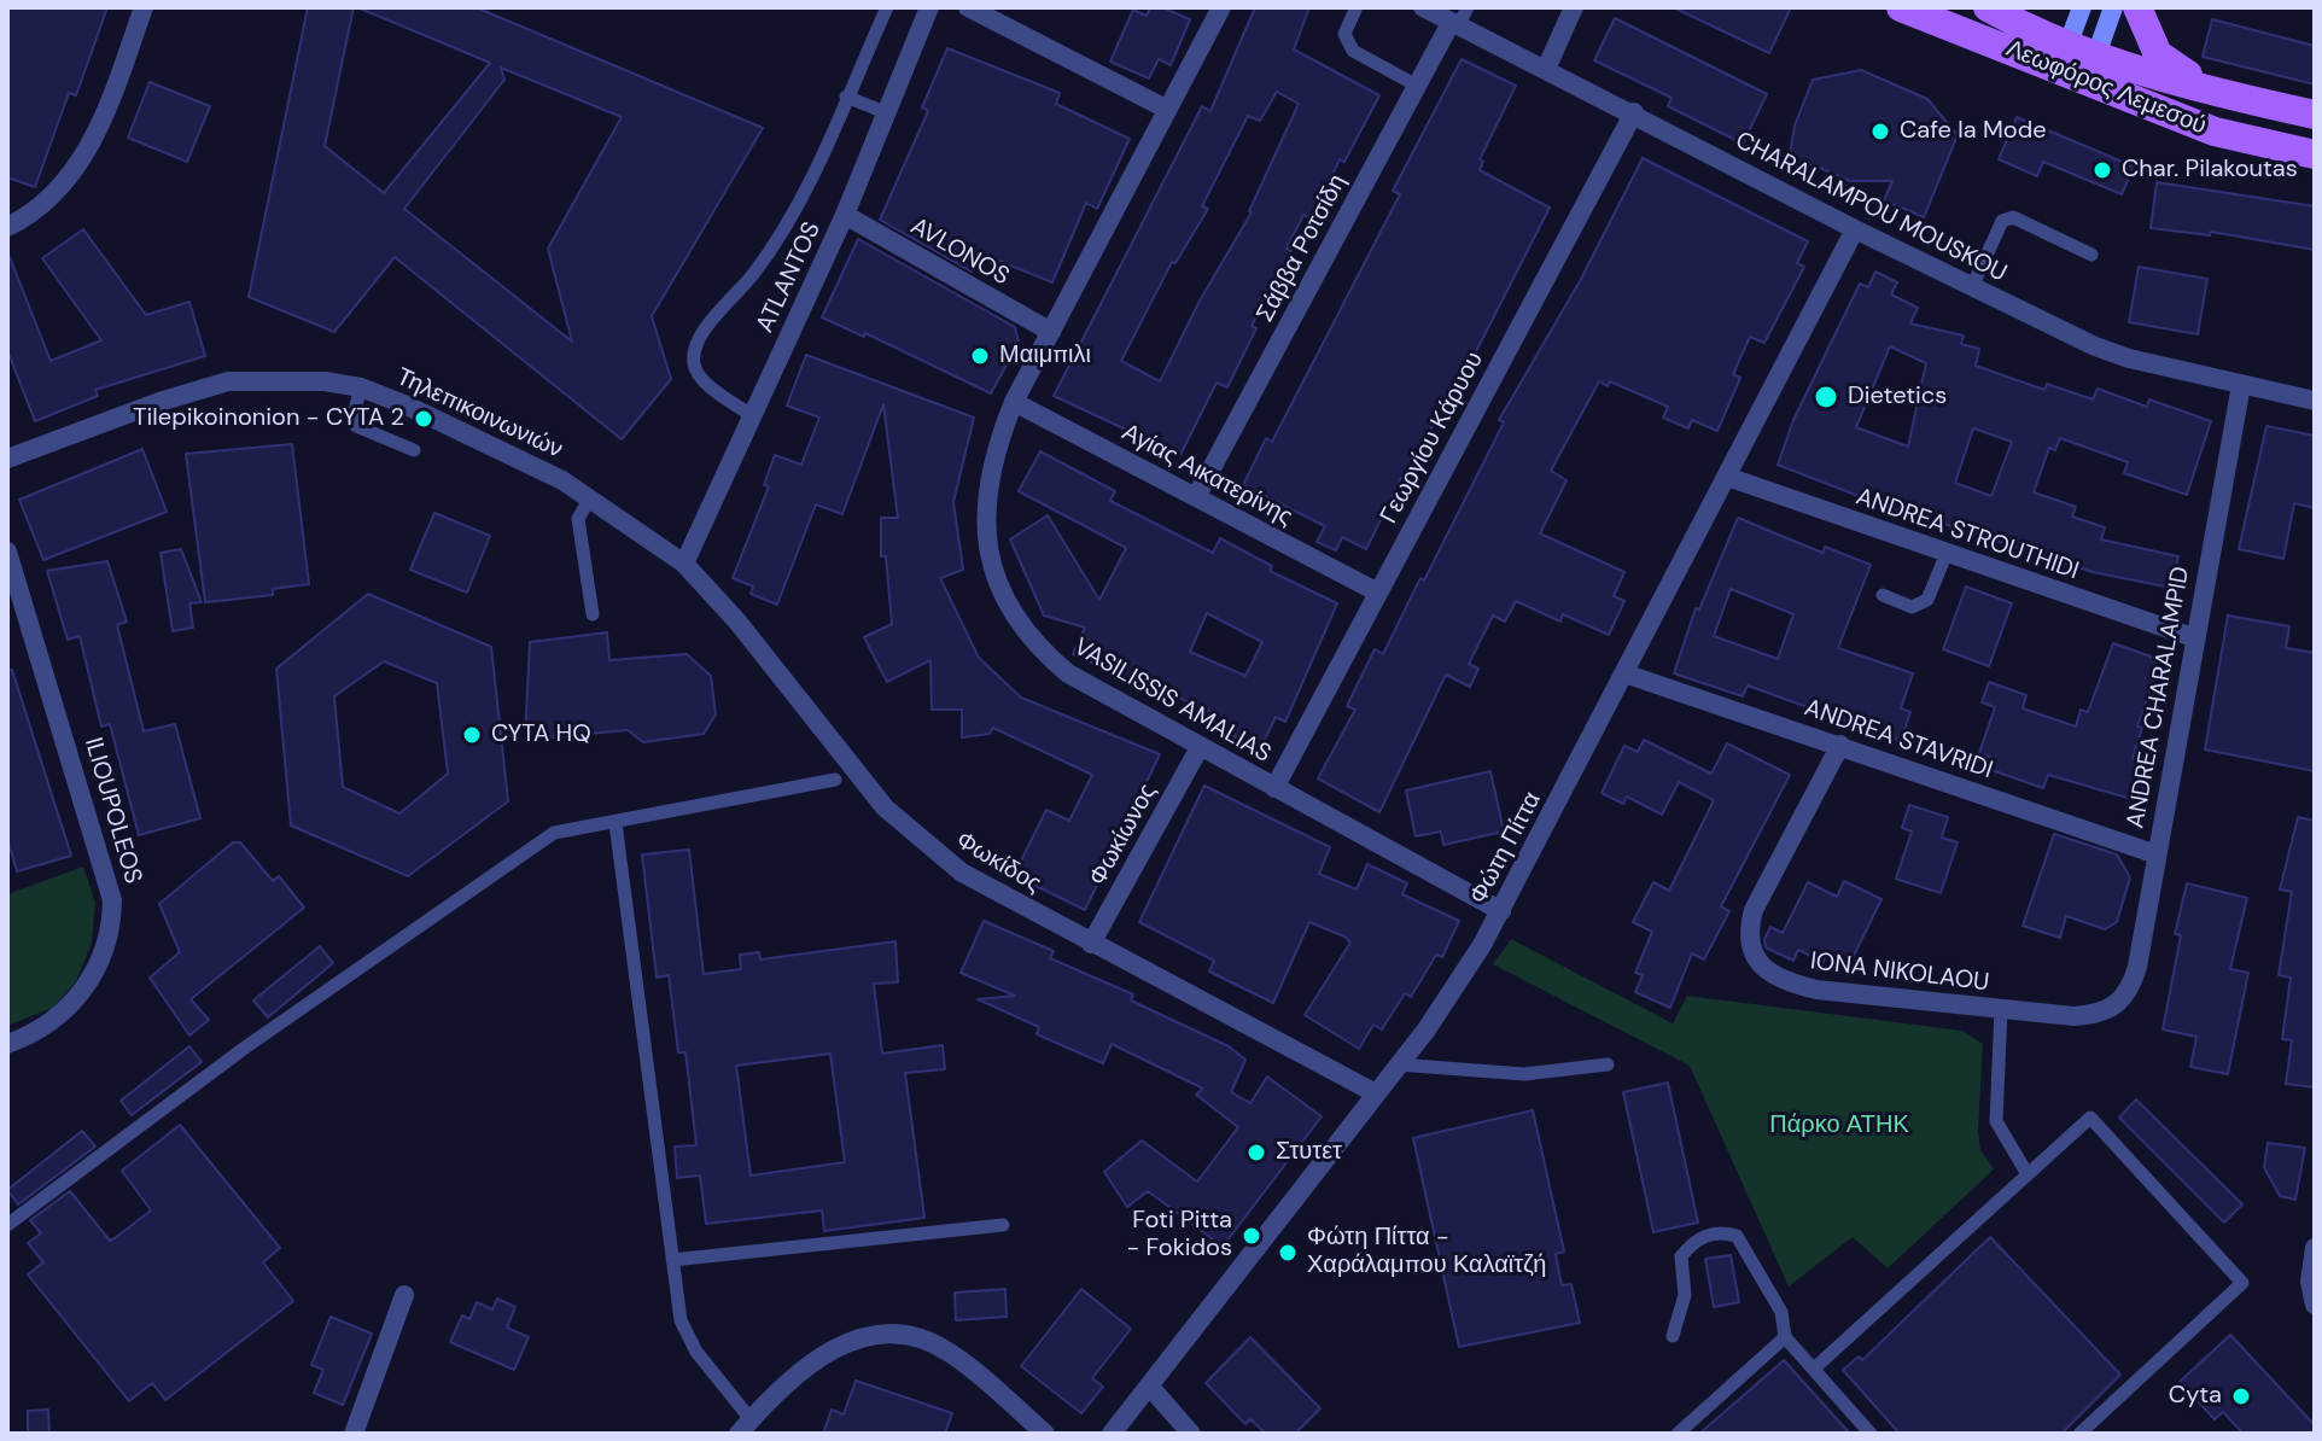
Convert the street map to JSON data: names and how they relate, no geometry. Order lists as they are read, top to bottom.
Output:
{
  "streets": {
    "main road": ["Λεωφόρος Λεμεσού"],
    "street": [
      "CHARALAMPOU MOUSKOU",
      "Σάββα Ροτσίδη",
      "AVLONOS",
      "ATLANTOS",
      "Τηλεπικοινωνιών",
      "Γεωργίου Κάρυου",
      "Αγίας Αικατερίνης",
      "ANDREA STROUTHIDI",
      "ANDREA CHARALAMPID",
      "VASILISSIS AMALIAS",
      "ANDREA STAVRIDI",
      "ILIOUPOLEOS",
      "Φωκίωνος",
      "Φώτη Πίττα",
      "Φωκίδος",
      "IONA NIKOLAOU"
    ]
  },
  "crossings": [
    ["CHARALAMPOU MOUSKOU", "Σάββα Ροτσίδη"],
    ["CHARALAMPOU MOUSKOU", "Γεωργίου Κάρυου"],
    ["CHARALAMPOU MOUSKOU", "ANDREA CHARALAMPID"],
    ["CHARALAMPOU MOUSKOU", "Φώτη Πίττα"],
    ["Σάββα Ροτσίδη", "Αγίας Αικατερίνης"],
    ["AVLONOS", "ATLANTOS"],
    ["AVLONOS", "VASILISSIS AMALIAS"],
    ["ATLANTOS", "Τηλεπικοινωνιών"],
    ["ATLANTOS", "Φωκίδος"],
    ["Τηλεπικοινωνιών", "Φωκίδος"],
    ["Γεωργίου Κάρυου", "Αγίας Αικατερίνης"],
    ["Γεωργίου Κάρυου", "VASILISSIS AMALIAS"],
    ["Αγίας Αικατερίνης", "VASILISSIS AMALIAS"],
    ["ANDREA STROUTHIDI", "ANDREA CHARALAMPID"],
    ["ANDREA STROUTHIDI", "Φώτη Πίττα"],
    ["ANDREA CHARALAMPID", "ANDREA STAVRIDI"],
    ["ANDREA CHARALAMPID", "IONA NIKOLAOU"],
    ["VASILISSIS AMALIAS", "Φωκίωνος"],
    ["VASILISSIS AMALIAS", "Φώτη Πίττα"],
    ["ANDREA STAVRIDI", "Φώτη Πίττα"],
    ["ANDREA STAVRIDI", "IONA NIKOLAOU"],
    ["Φωκίωνος", "Φωκίδος"],
    ["Φώτη Πίττα", "Φωκίδος"]
  ],
  "parks": ["Πάρκο ΑΤΗΚ"],
  "places": [
    "Cafe la Mode",
    "Char. Pilakoutas",
    "Μαιμπιλι",
    "Dietetics",
    "Tilepikoinonion - CYTA 2",
    "CYTA HQ",
    "Στυτετ",
    "Foti Pitta - Fokidos",
    "Φώτη Πίττα - Χαράλαμπου Καλαϊτζή",
    "Cyta"
  ]
}
